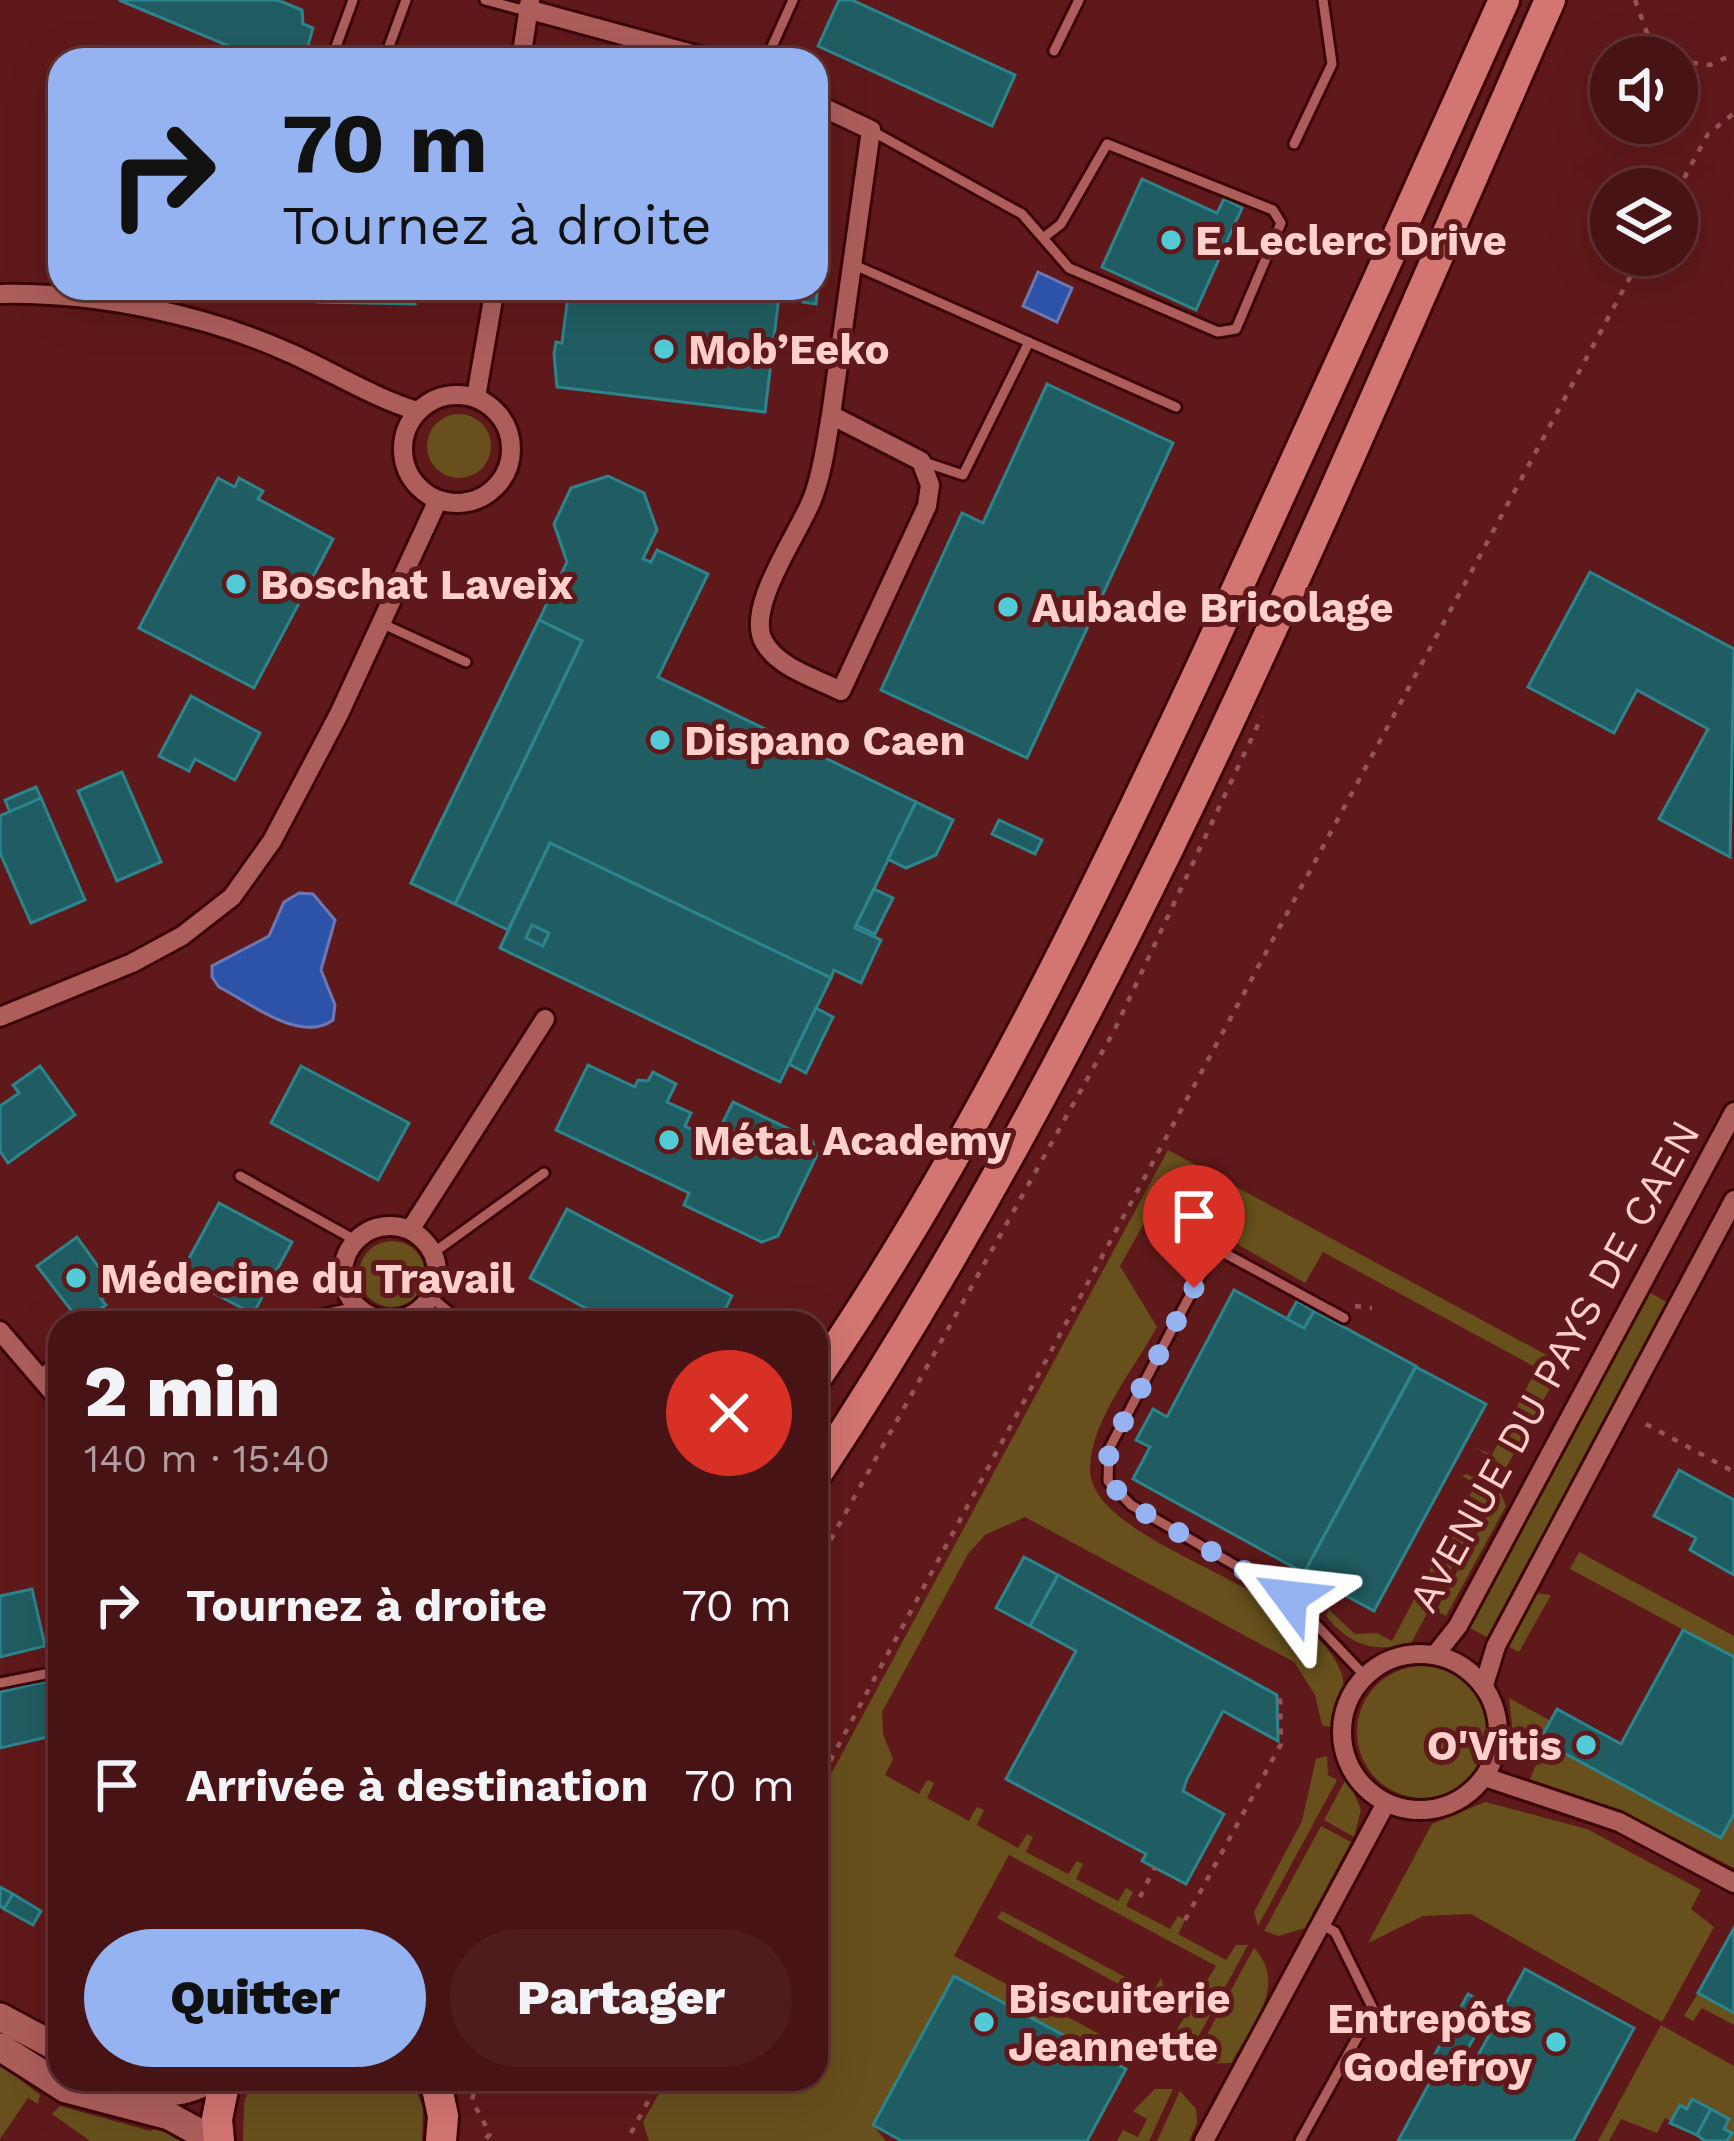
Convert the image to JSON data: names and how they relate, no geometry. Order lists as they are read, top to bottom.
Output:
{
  "streets": {
    "street": ["AVENUE DU PAYS DE CAEN"]
  },
  "places": [
    "E.Leclerc Drive",
    "Mob’Eeko",
    "Boschat Laveix",
    "Aubade Bricolage",
    "Dispano Caen",
    "Métal Academy",
    "Médecine du Travail",
    "O'Vitis",
    "Biscuiterie Jeannette",
    "Entrepôts Godefroy"
  ],
  "page": {
    "turn": ["70 m", "Tournez à droite"],
    "heading": ["2 min", "140 m · 15:40"],
    "list": [
      {
        "name": "Tournez à droite",
        "value": "70 m"
      },
      {
        "name": "Arrivée à destination",
        "value": "70 m"
      }
    ],
    "buttons": ["Quitter", "Partager"]
  }
}
